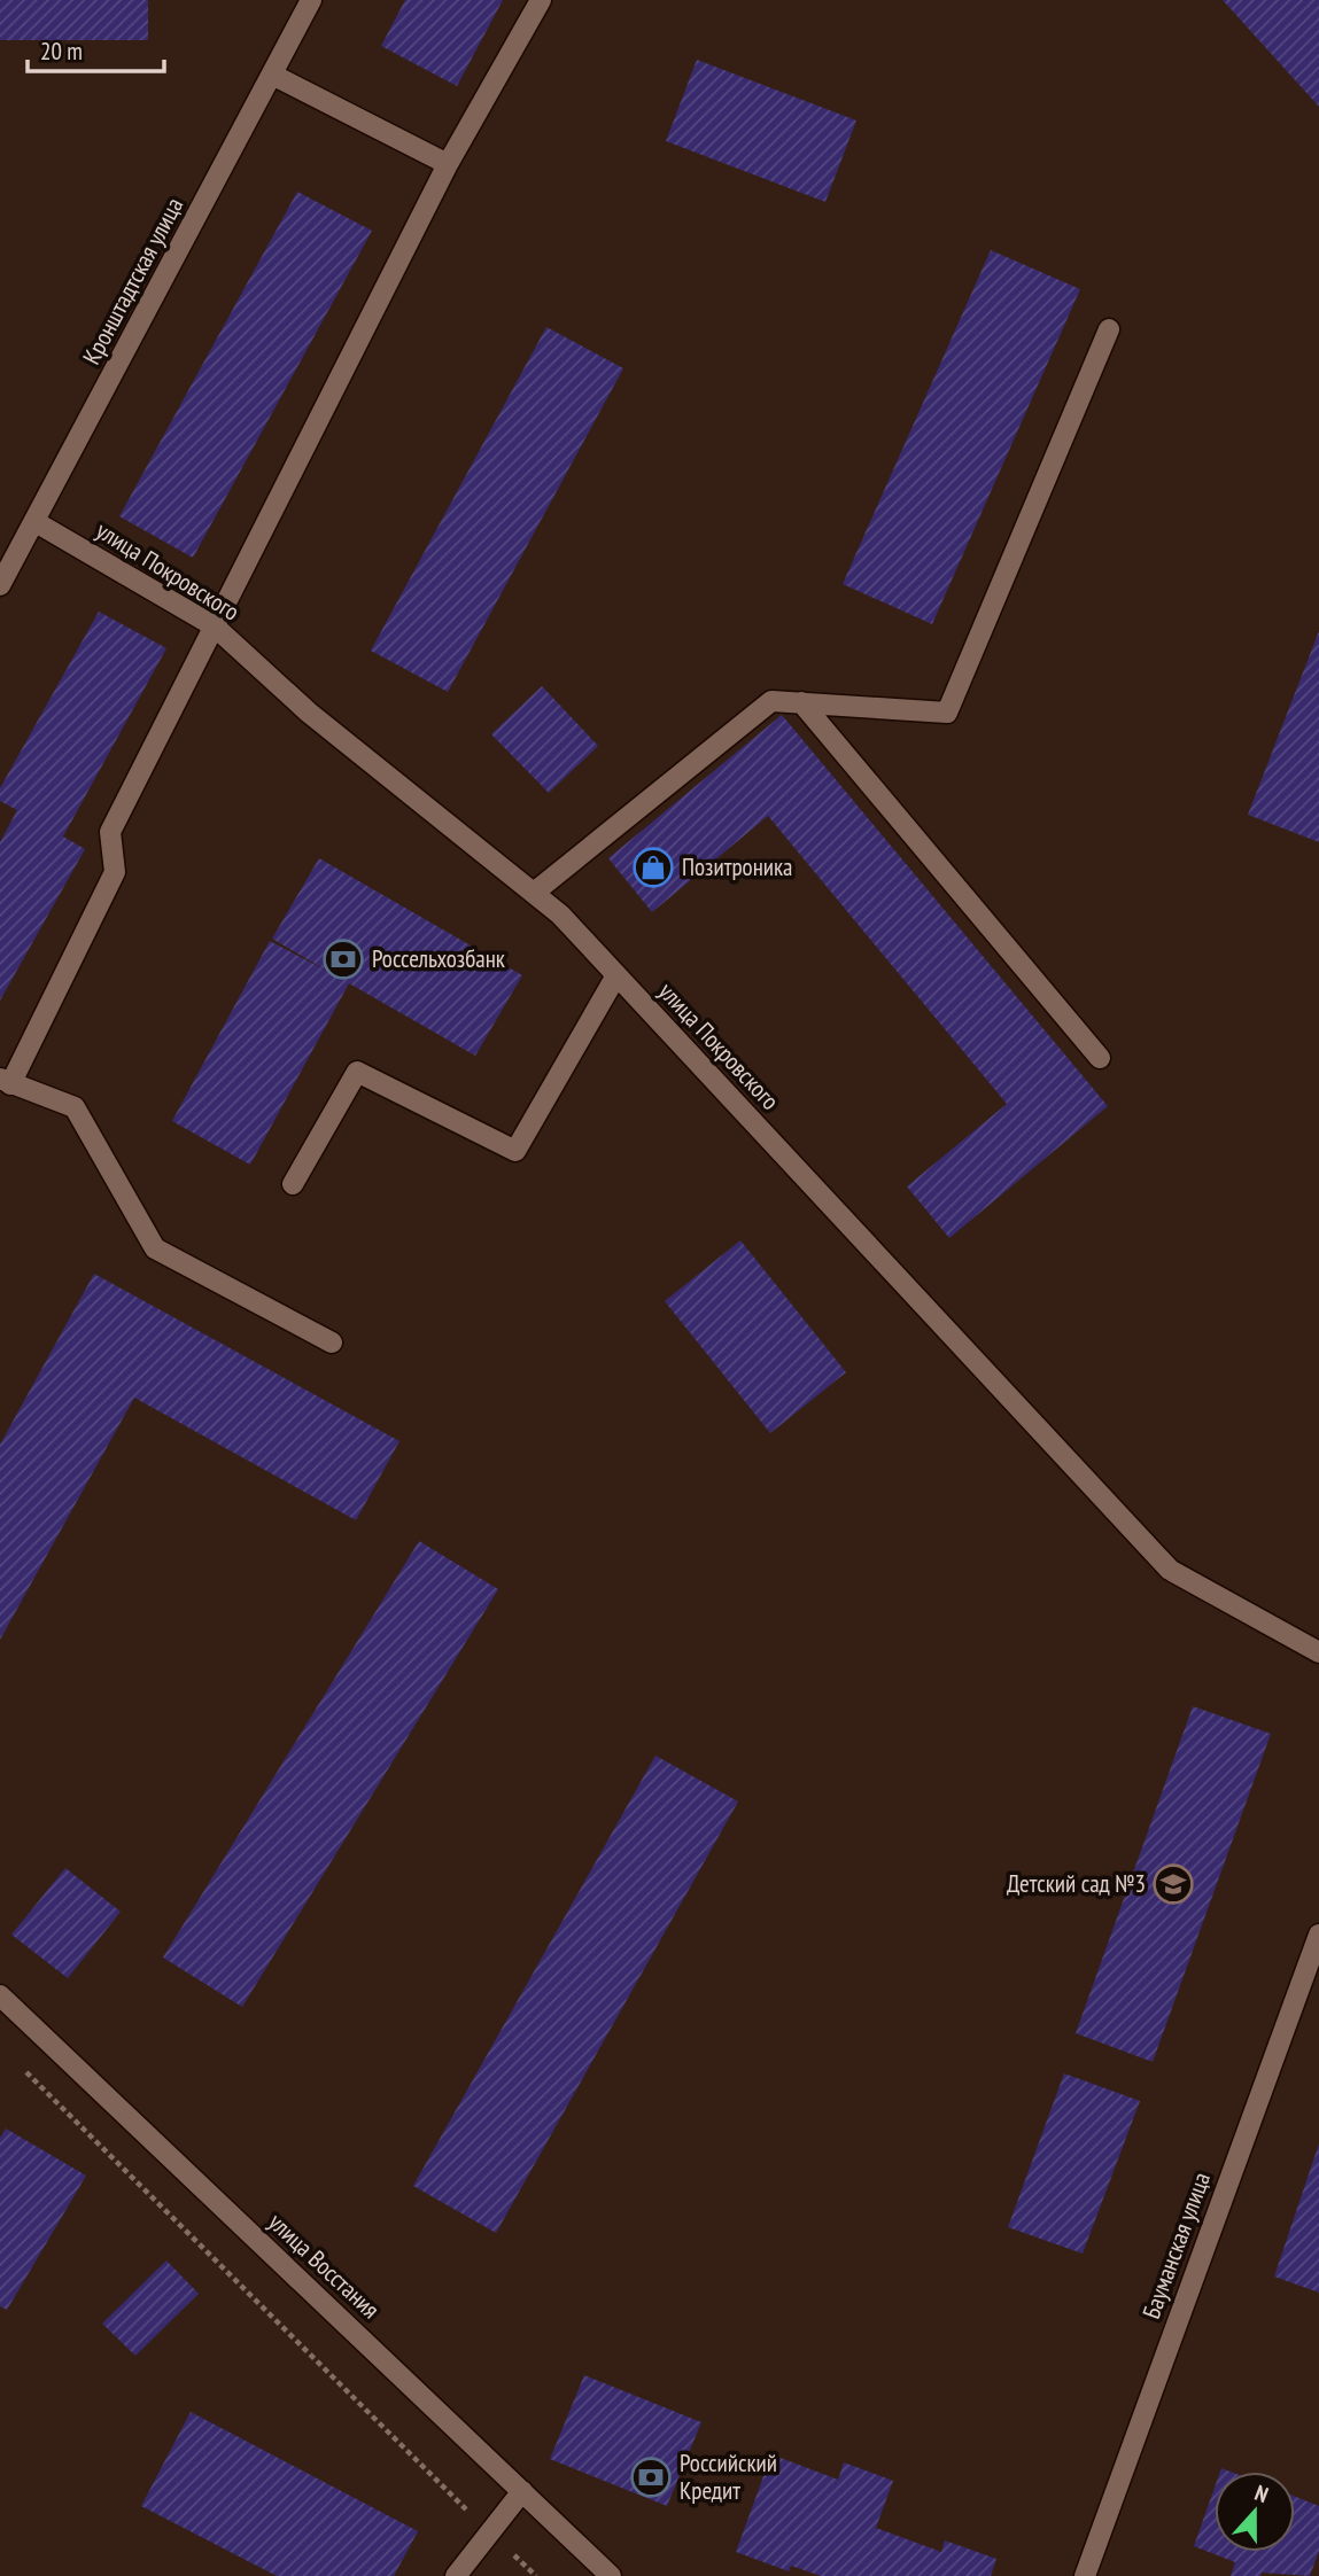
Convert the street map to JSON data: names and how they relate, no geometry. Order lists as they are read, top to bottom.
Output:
{
  "streets": {
    "street": [
      "Кронштадтская улица",
      "улица Покровского",
      "Бауманская улица",
      "улица Восстания"
    ]
  },
  "crossings": [
    ["Кронштадтская улица", "улица Покровского"]
  ],
  "places": {
    "shop": ["Позитроника"],
    "bank": ["Россельхозбанк", "Российский Кредит"],
    "school or university": ["Детский сад №3"]
  },
  "scale_bar": "20 m",
  "north": "top"
}
